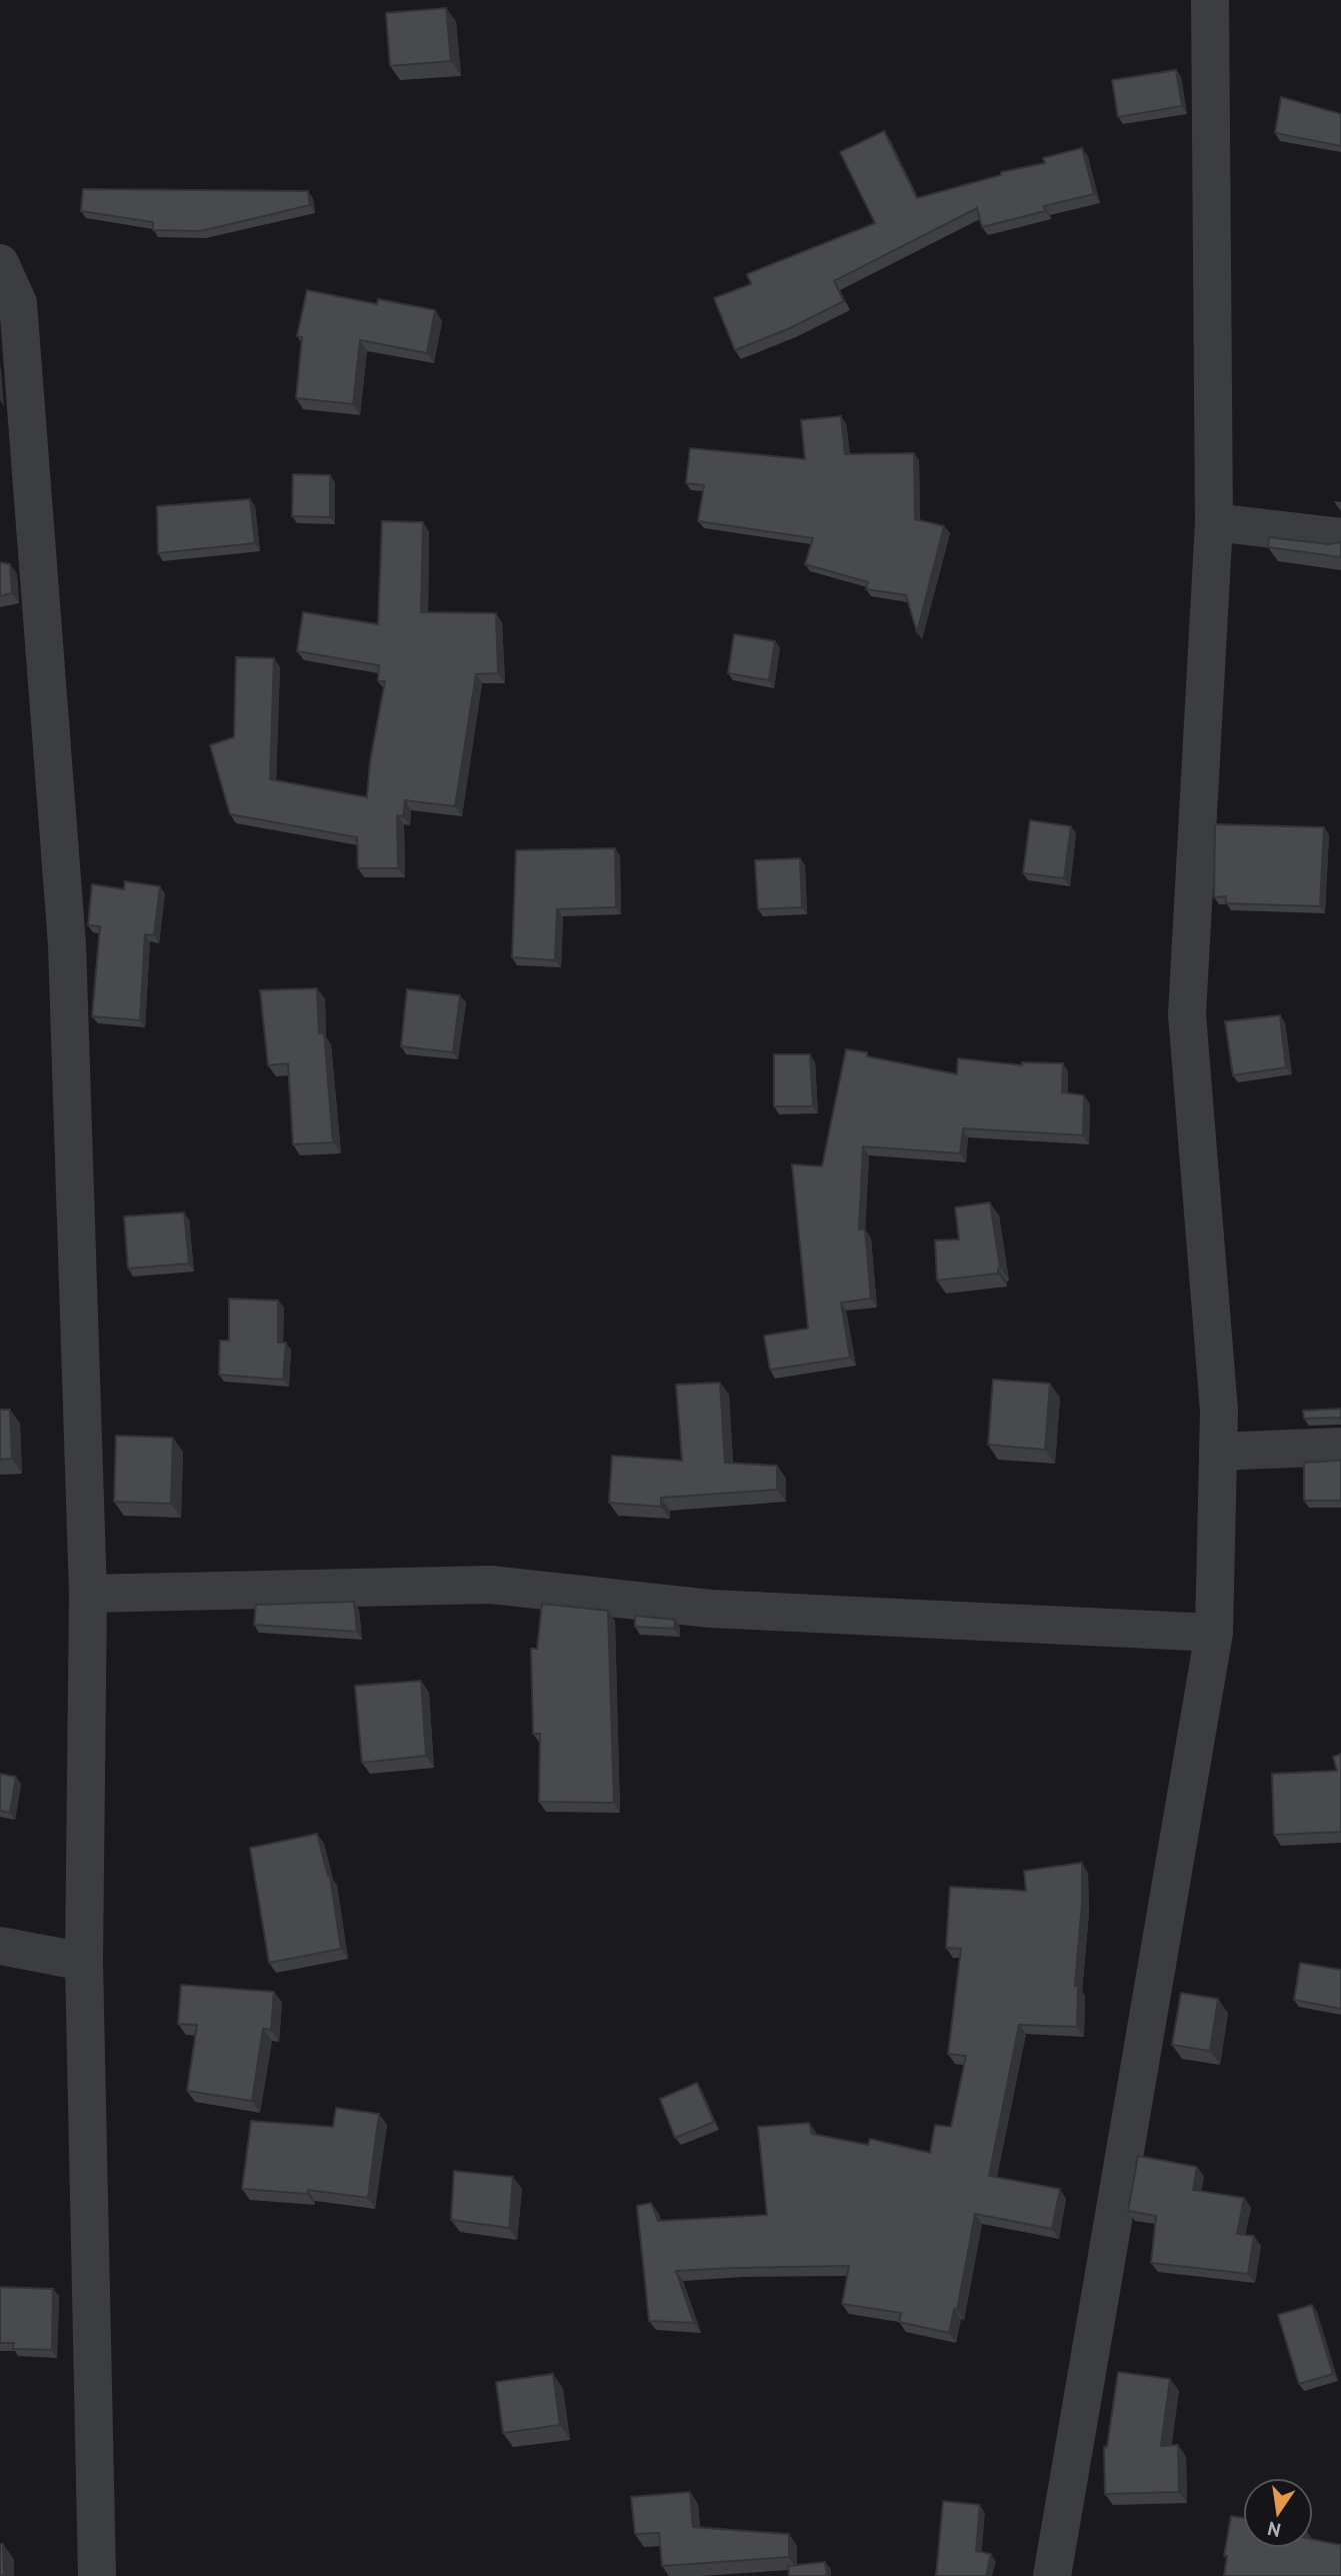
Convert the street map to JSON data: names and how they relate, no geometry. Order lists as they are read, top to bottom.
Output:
{
  "north": "bottom"
}
